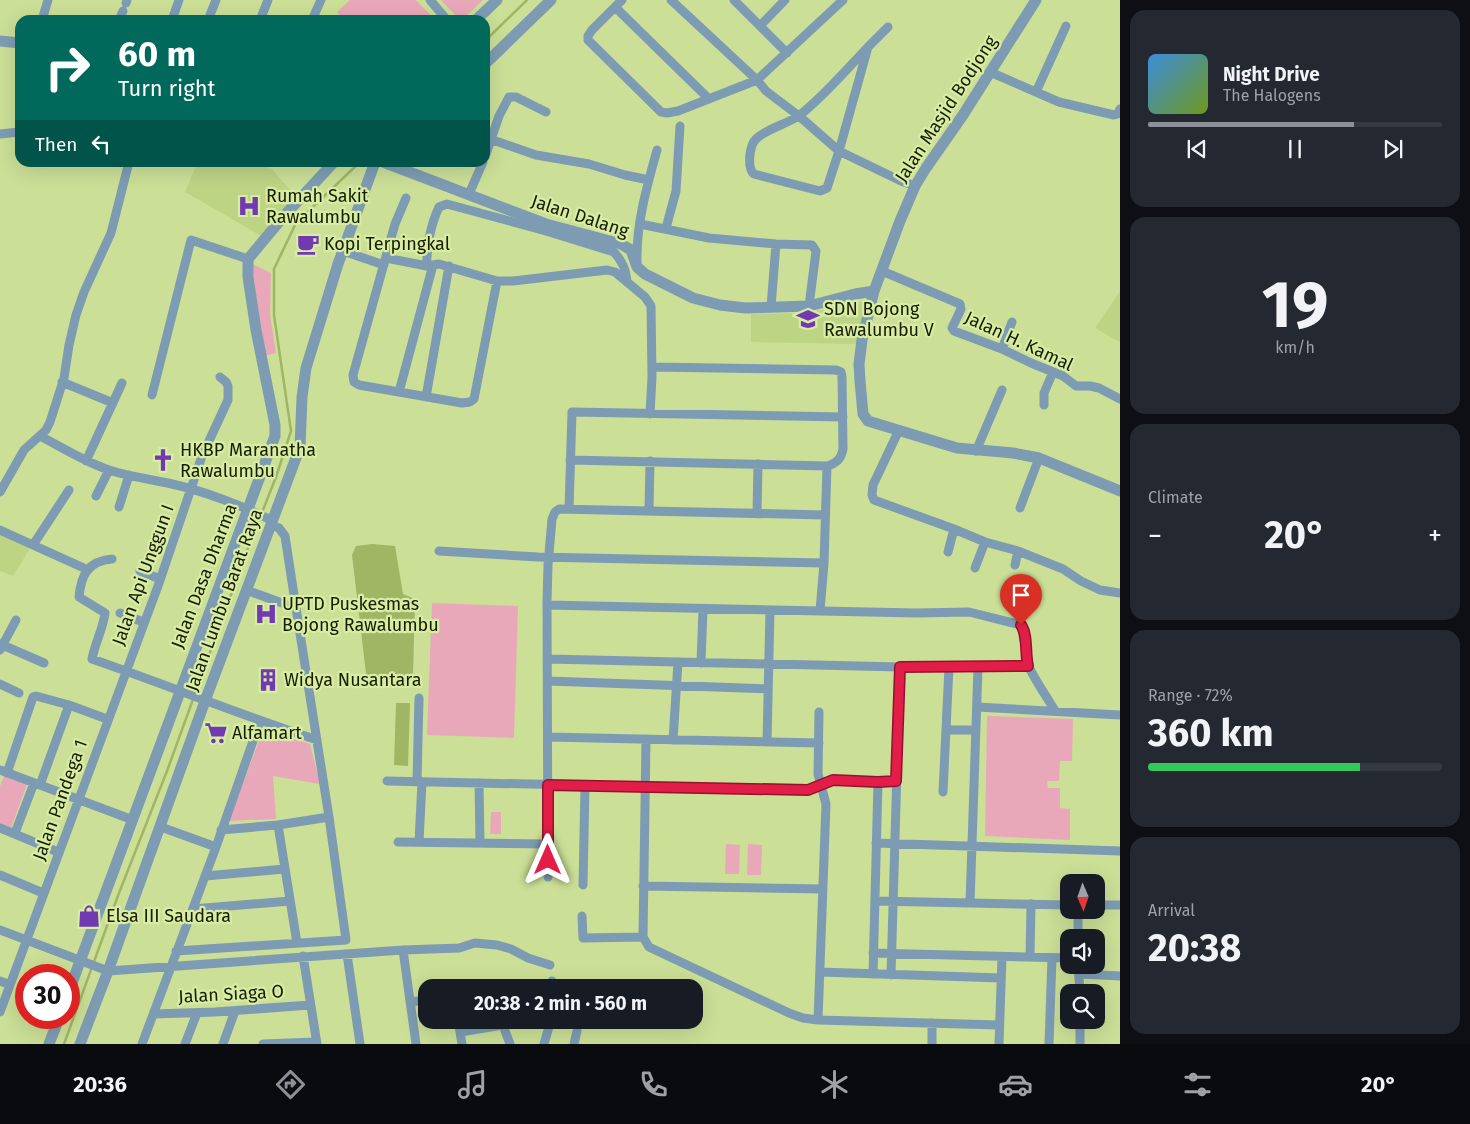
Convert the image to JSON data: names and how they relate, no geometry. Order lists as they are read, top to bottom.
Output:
{
  "streets": {
    "street": [
      "Jalan Masjid Bodjong",
      "Jalan Dalang",
      "Jalan H. Kamal",
      "Jalan Api Unggun I",
      "Jalan Dasa Dharma",
      "Jalan Lumbu Barat Raya",
      "Jalan Pandega 1",
      "Jalan Siaga O"
    ]
  },
  "crossings": [
    ["Jalan Masjid Bodjong", "Jalan Dalang"],
    ["Jalan Masjid Bodjong", "Jalan H. Kamal"],
    ["Jalan Api Unggun I", "Jalan Pandega 1"]
  ],
  "places": {
    "hospital": ["Rumah Sakit Rawalumbu", "UPTD Puskesmas Bojong Rawalumbu"],
    "cafe": ["Kopi Terpingkal"],
    "school or university": ["SDN Bojong Rawalumbu V"],
    "church": ["HKBP Maranatha Rawalumbu"],
    "building": ["Widya Nusantara"],
    "supermarket": ["Alfamart"],
    "shop": ["Elsa III Saudara"]
  },
  "north": "bottom",
  "page": {
    "turn": ["60 m", "Turn right"],
    "song": ["Night Drive", "The Halogens"],
    "then": "Then",
    "tile": [
      ["19", "km/h"],
      "Climate",
      ["Range · 72%", "360 km"],
      ["Arrival", "20:38"]
    ],
    "heat": ["−", "20°", "+"],
    "limit": "30",
    "trip": "20:38 · 2 min · 560 m",
    "tabs": ["20:36", "20°"]
  }
}
